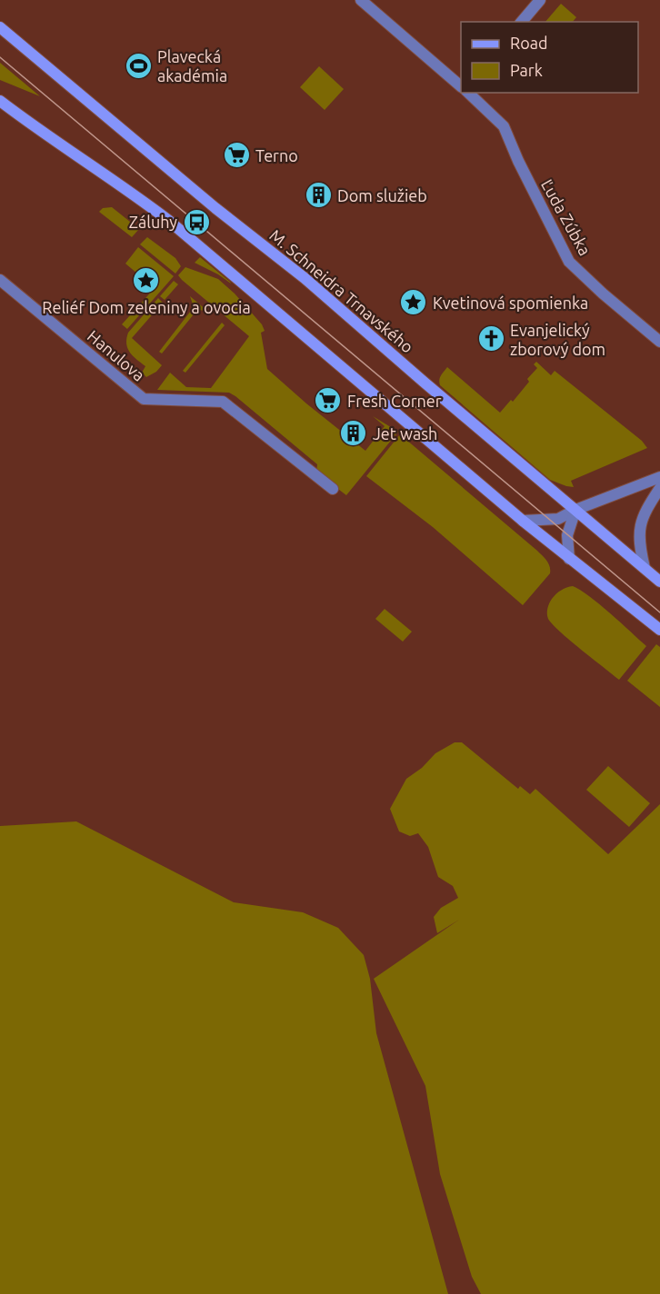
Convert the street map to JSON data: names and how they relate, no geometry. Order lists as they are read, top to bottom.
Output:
{
  "streets": {
    "main road": ["M. Schneidra Trnavského"],
    "street": ["Ľuda Zúbka", "Hanulova"]
  },
  "places": {
    "sports": ["Plavecká akadémia"],
    "supermarket": ["Terno", "Fresh Corner"],
    "building": ["Dom služieb", "Jet wash"],
    "bus stop": ["Záluhy"],
    "place": ["Reliéf Dom zeleniny a ovocia", "Kvetinová spomienka"],
    "church": ["Evanjelický zborový dom"]
  },
  "legend": ["Road", "Park"]
}
